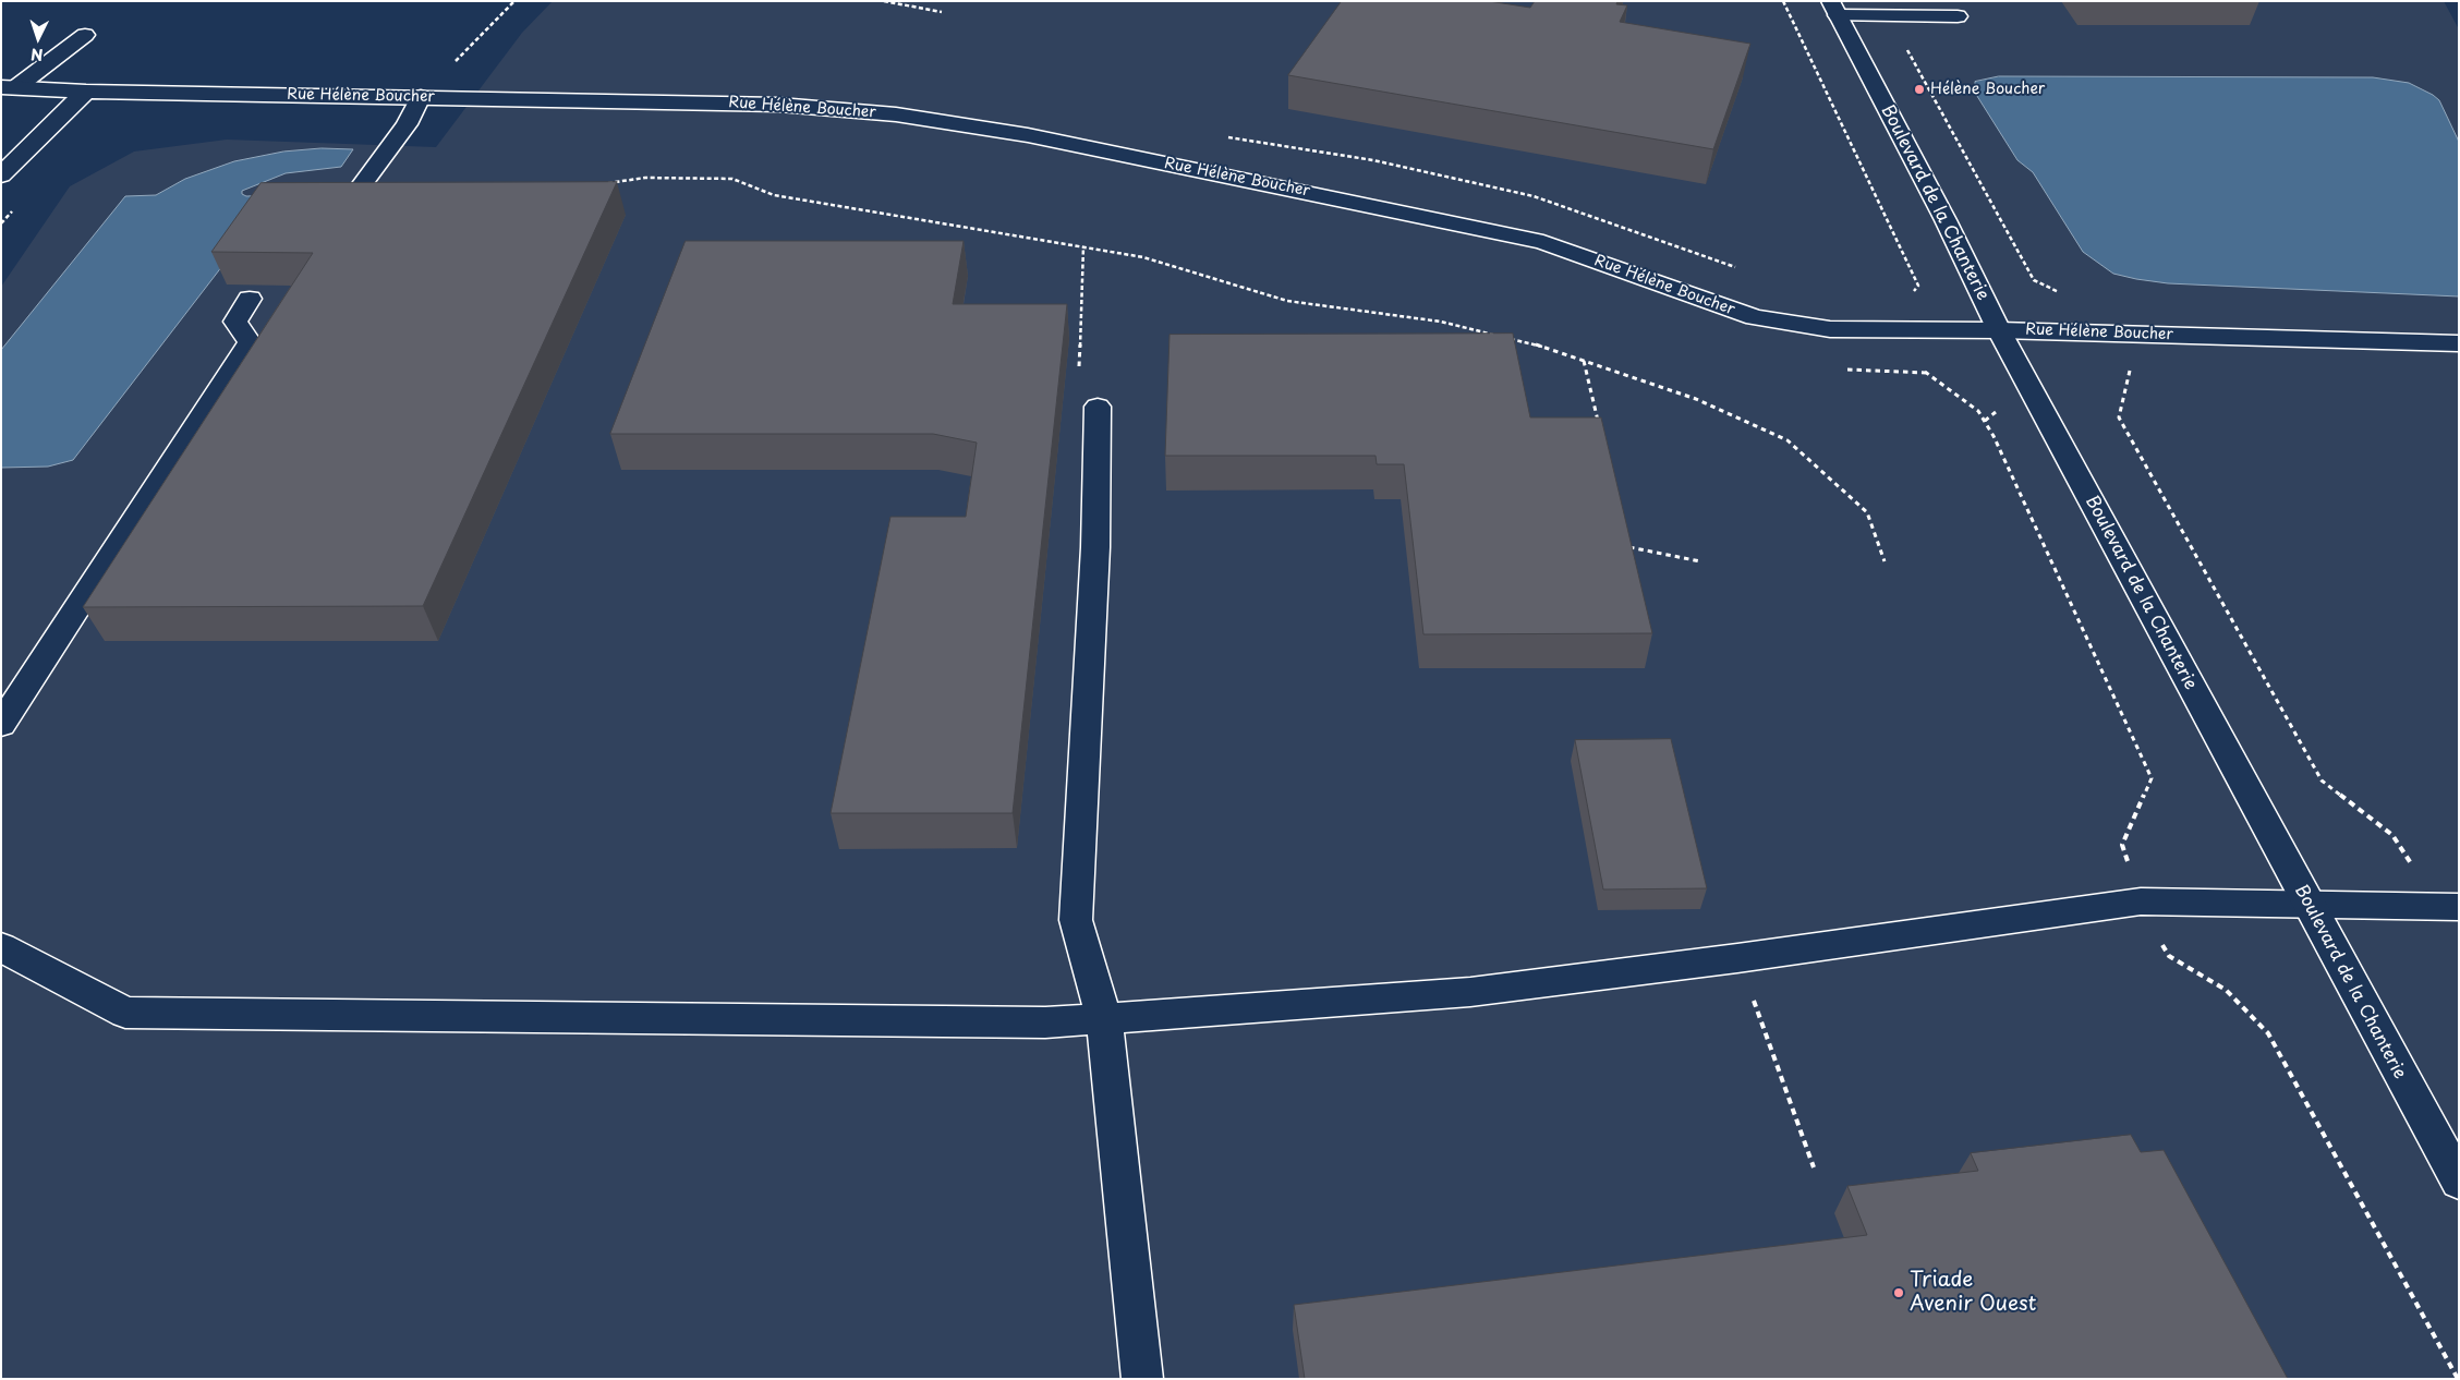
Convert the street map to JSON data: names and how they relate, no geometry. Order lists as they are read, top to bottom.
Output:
{
  "streets": {
    "street": ["Rue Hélène Boucher", "Boulevard de la Chanterie"]
  },
  "crossings": [
    ["Rue Hélène Boucher", "Boulevard de la Chanterie"]
  ],
  "places": ["Hélène Boucher", "Triade Avenir Ouest"],
  "north": "bottom"
}
